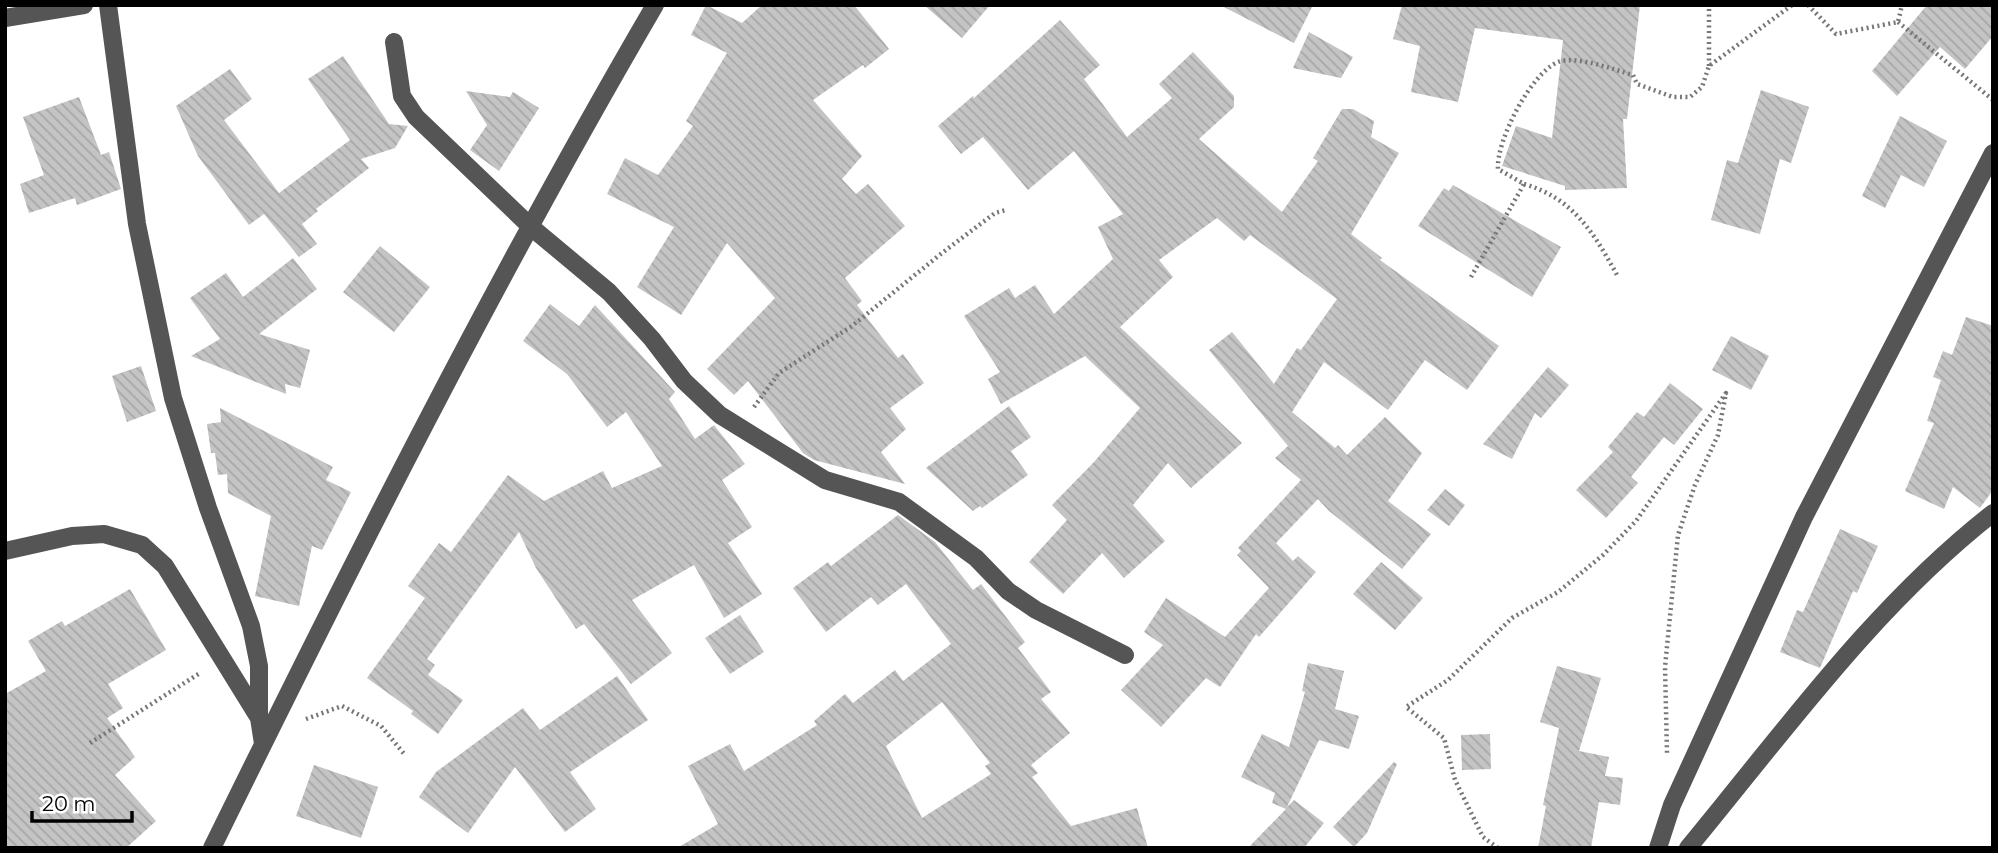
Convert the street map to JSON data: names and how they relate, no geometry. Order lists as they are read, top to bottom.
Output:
{
  "scale_bar": "20 m"
}
